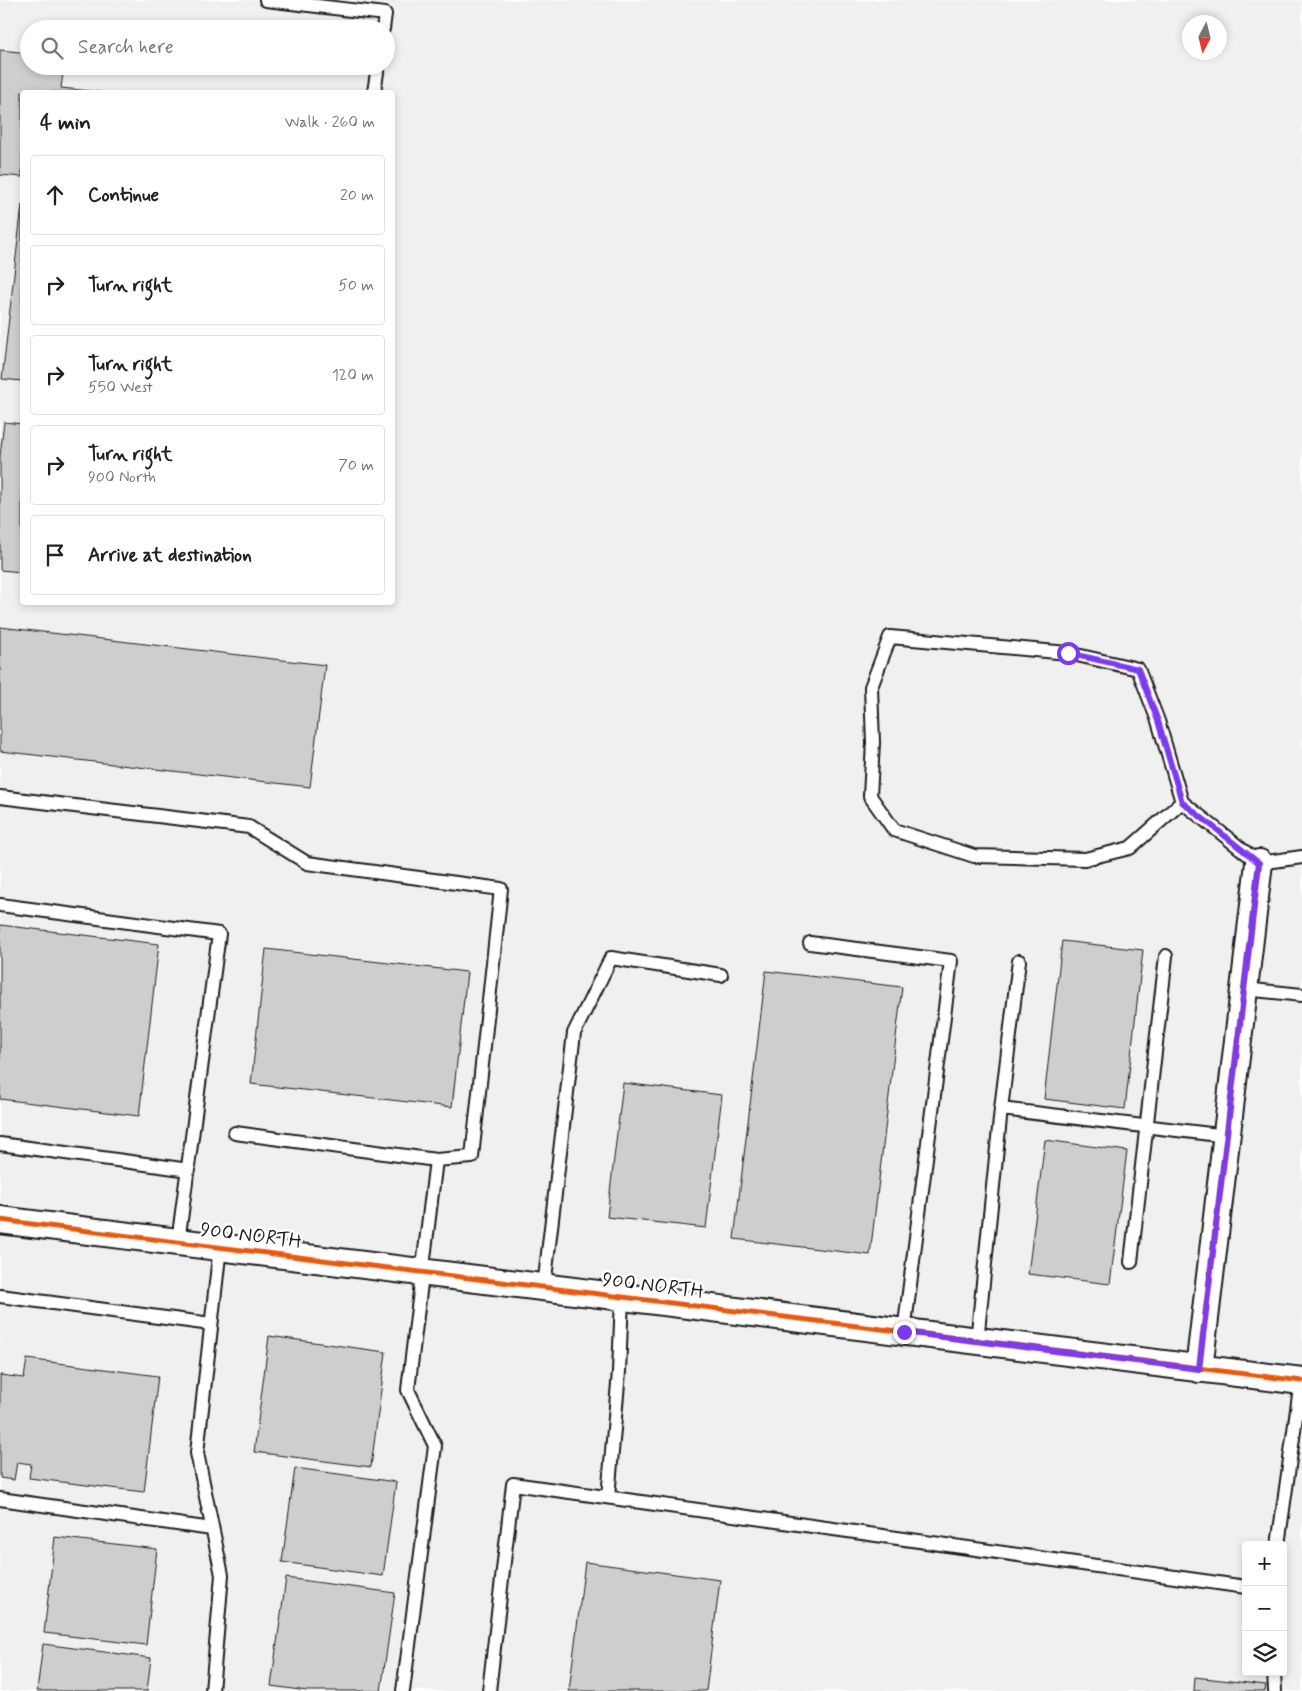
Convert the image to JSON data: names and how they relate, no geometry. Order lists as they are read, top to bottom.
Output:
{
  "streets": {
    "street": ["900 NORTH"]
  },
  "north": "bottom",
  "page": {
    "search": "Search here",
    "heading": ["4 min", "Walk · 260 m"],
    "list": [
      ["Continue", "20 m"],
      ["Turn right", "50 m"],
      ["Turn right", "550 West", "120 m"],
      ["Turn right", "900 North", "70 m"],
      "Arrive at destination"
    ],
    "map_buttons": ["+", "−"]
  }
}
